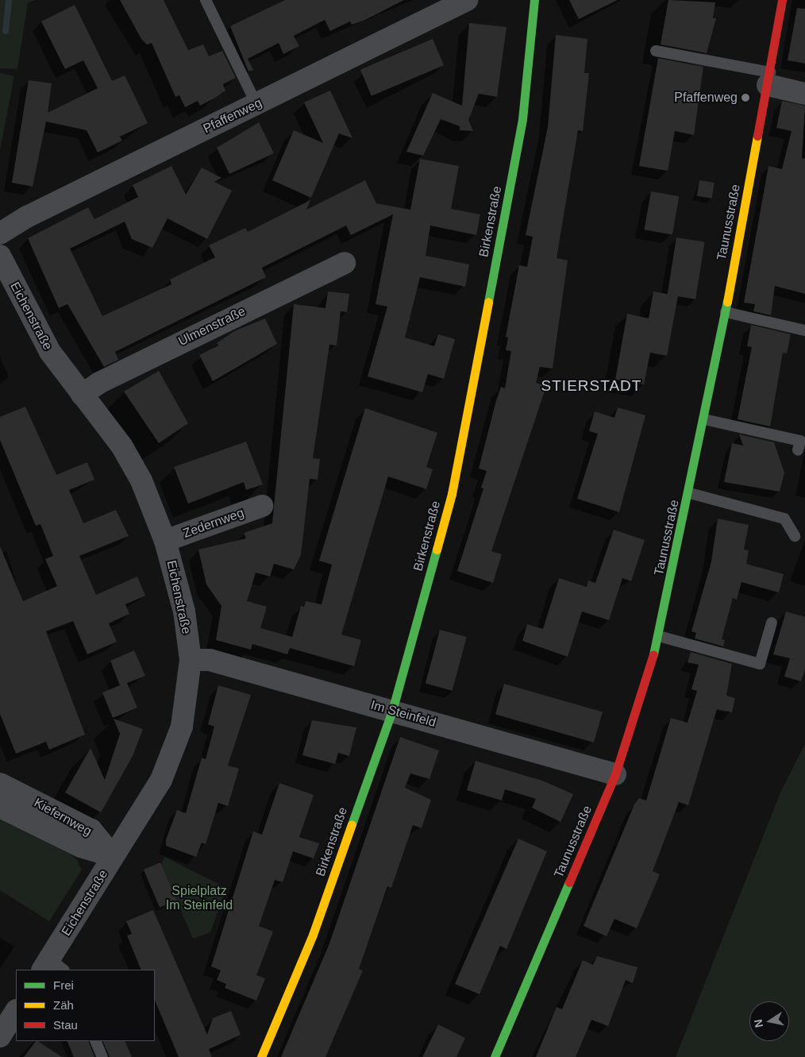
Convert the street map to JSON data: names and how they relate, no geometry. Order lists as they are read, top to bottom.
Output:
{
  "streets": {
    "street": [
      "Pfaffenweg",
      "Birkenstraße",
      "Taunusstraße",
      "Eichenstraße",
      "Ulmenstraße",
      "Zedernweg",
      "Im Steinfeld",
      "Kiefernweg"
    ]
  },
  "crossings": [
    ["Birkenstraße", "Im Steinfeld"],
    ["Taunusstraße", "Im Steinfeld"],
    ["Eichenstraße", "Ulmenstraße"],
    ["Eichenstraße", "Zedernweg"],
    ["Eichenstraße", "Im Steinfeld"],
    ["Eichenstraße", "Kiefernweg"]
  ],
  "districts": ["STIERSTADT"],
  "parks": ["Spielplatz Im Steinfeld"],
  "places": ["Pfaffenweg"],
  "legend": ["Frei", "Zäh", "Stau"],
  "north": "left"
}
